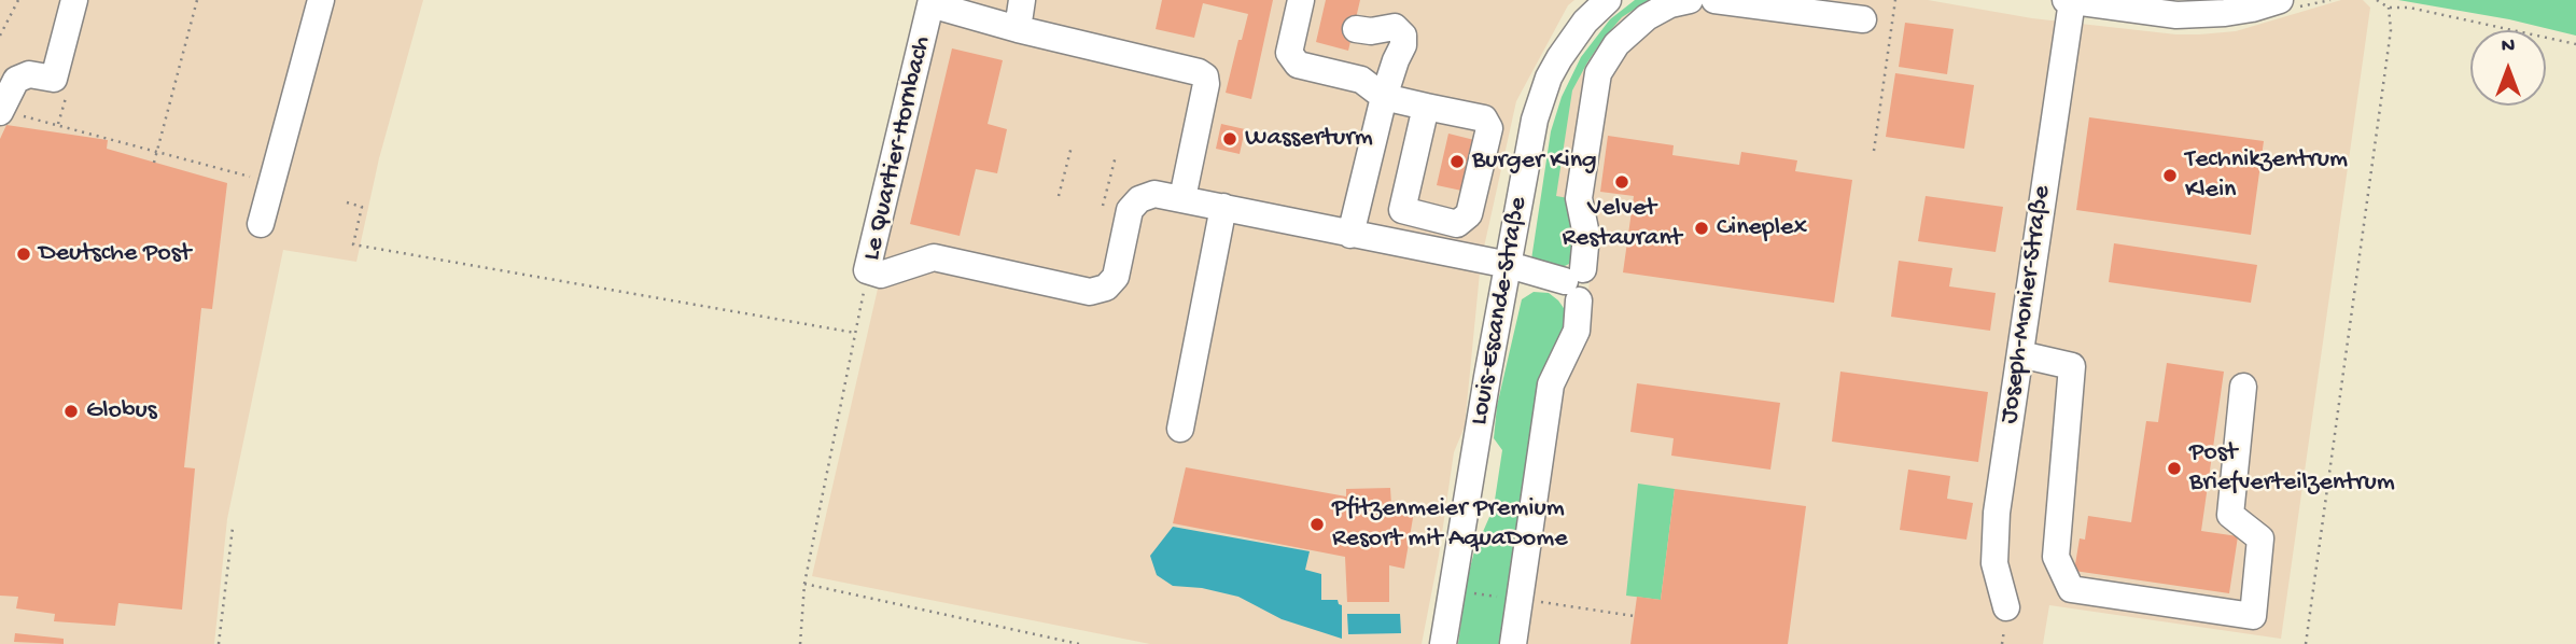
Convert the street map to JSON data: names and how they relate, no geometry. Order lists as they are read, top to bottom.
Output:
{
  "streets": {
    "street": ["Le Quartier-Hornbach", "Joseph-Monier-Straße", "Louis-Escande-Straße"]
  },
  "crossings": [
    ["Le Quartier-Hornbach", "Louis-Escande-Straße"]
  ],
  "places": [
    "Wasserturm",
    "Burger King",
    "Technikzentrum Klein",
    "Velvet Restaurant",
    "Cineplex",
    "Deutsche Post",
    "Globus",
    "Post Briefverteilzentrum",
    "Pfitzenmeier Premium Resort mit AquaDome"
  ],
  "north": "top"
}
